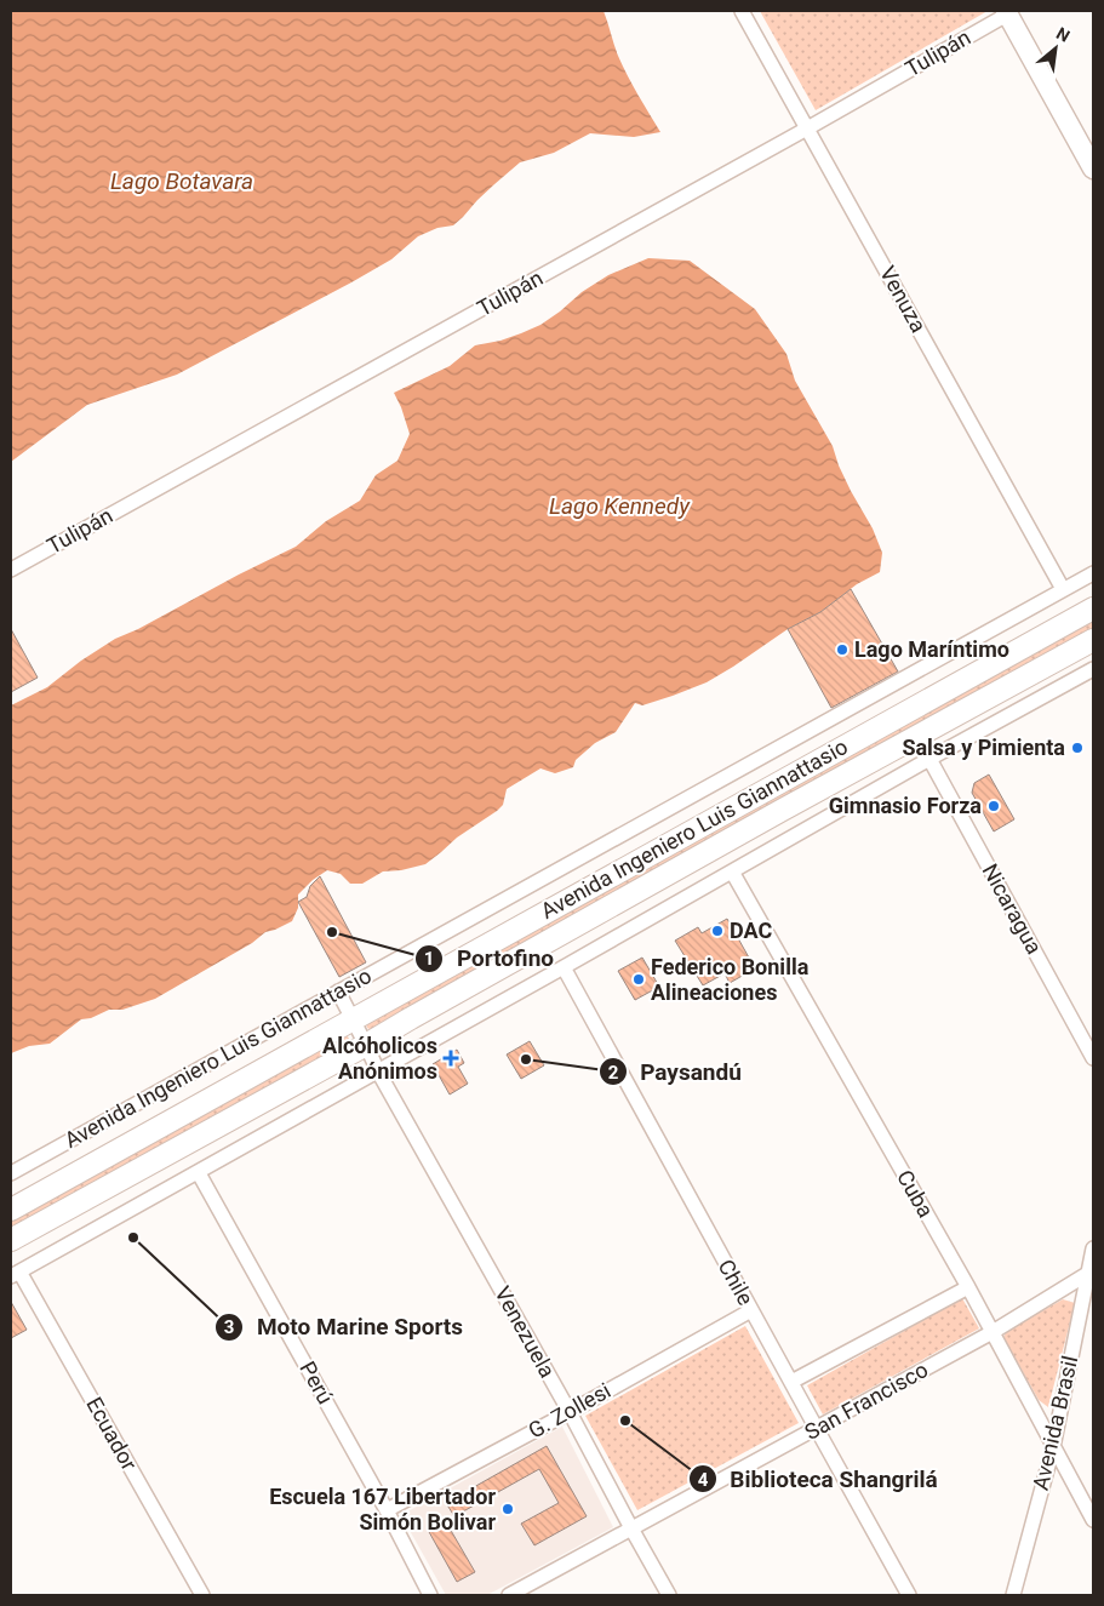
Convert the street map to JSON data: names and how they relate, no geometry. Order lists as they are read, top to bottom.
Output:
{
  "streets": {
    "main road": ["Avenida Ingeniero Luis Giannattasio"],
    "street": [
      "Tulipán",
      "Venuza",
      "Nicaragua",
      "Cuba",
      "Chile",
      "Venezuela",
      "Perú",
      "San Francisco",
      "G. Zollesi",
      "Avenida Brasil",
      "Ecuador"
    ]
  },
  "crossings": [
    ["Tulipán", "Venuza"],
    ["Venuza", "Avenida Ingeniero Luis Giannattasio"],
    ["Avenida Ingeniero Luis Giannattasio", "Venezuela"],
    ["Cuba", "San Francisco"],
    ["Cuba", "Avenida Brasil"],
    ["Chile", "San Francisco"],
    ["Chile", "G. Zollesi"],
    ["Venezuela", "San Francisco"],
    ["Venezuela", "G. Zollesi"],
    ["Perú", "G. Zollesi"],
    ["San Francisco", "Avenida Brasil"]
  ],
  "water": ["Lago Botavara", "Lago Kennedy"],
  "places": {
    "other": [
      "Lago Maríntimo",
      "Salsa y Pimienta",
      "Gimnasio Forza",
      "DAC",
      "Portofino",
      "Federico Bonilla Alineaciones",
      "Paysandú",
      "Moto Marine Sports",
      "Biblioteca Shangrilá",
      "Escuela 167 Libertador Simón Bolivar"
    ],
    "health": ["Alcóholicos Anónimos"]
  },
  "north": "top right"
}
